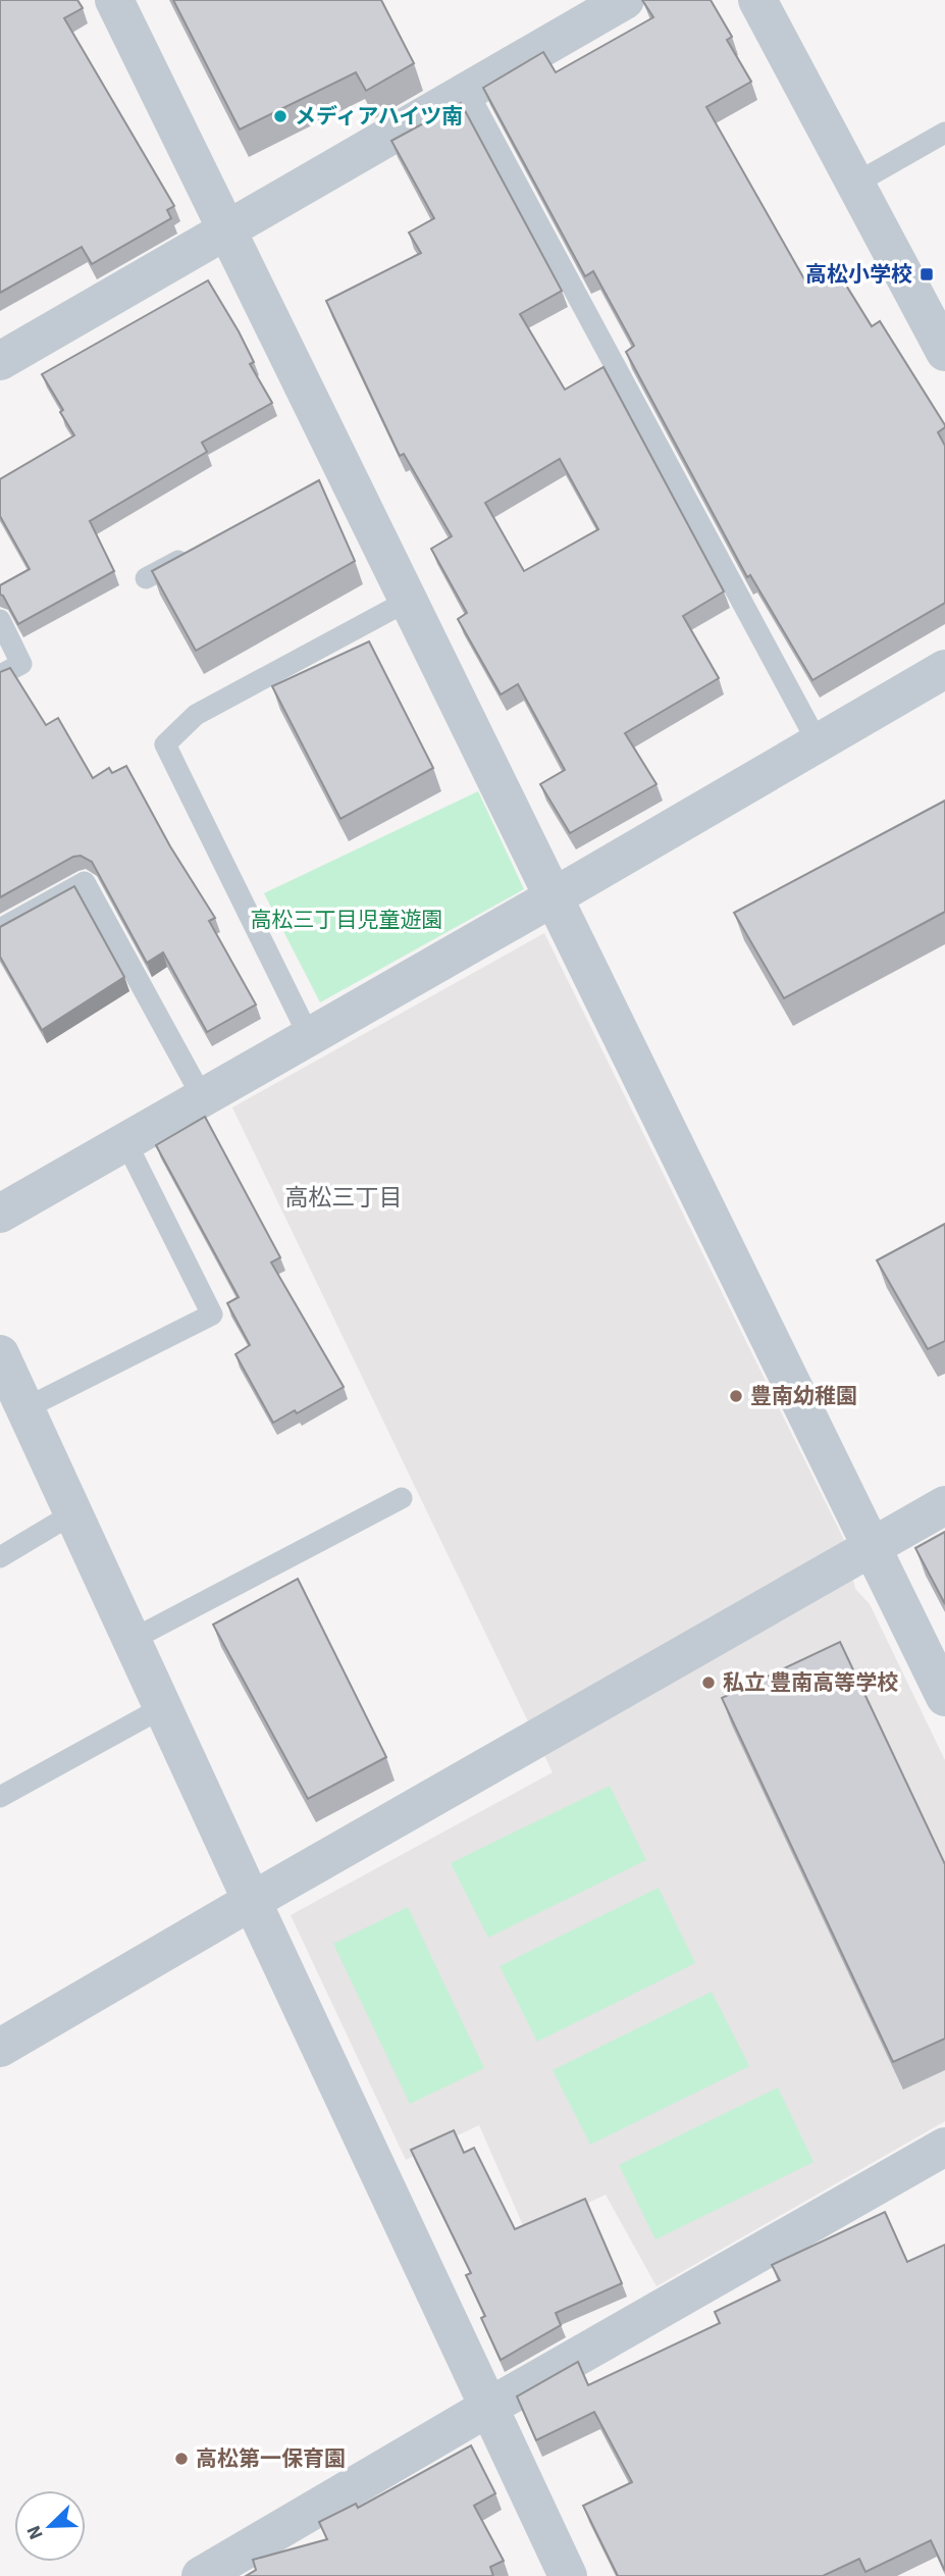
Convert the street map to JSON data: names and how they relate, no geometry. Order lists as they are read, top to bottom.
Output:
{
  "districts": ["高松三丁目"],
  "parks": ["高松三丁目児童遊園"],
  "places": {
    "other": [
      "メディアハイツ南",
      "豊南幼稚園",
      "私立 豊南高等学校",
      "高松第一保育園"
    ],
    "transit": ["高松小学校"]
  },
  "north": "bottom left"
}
